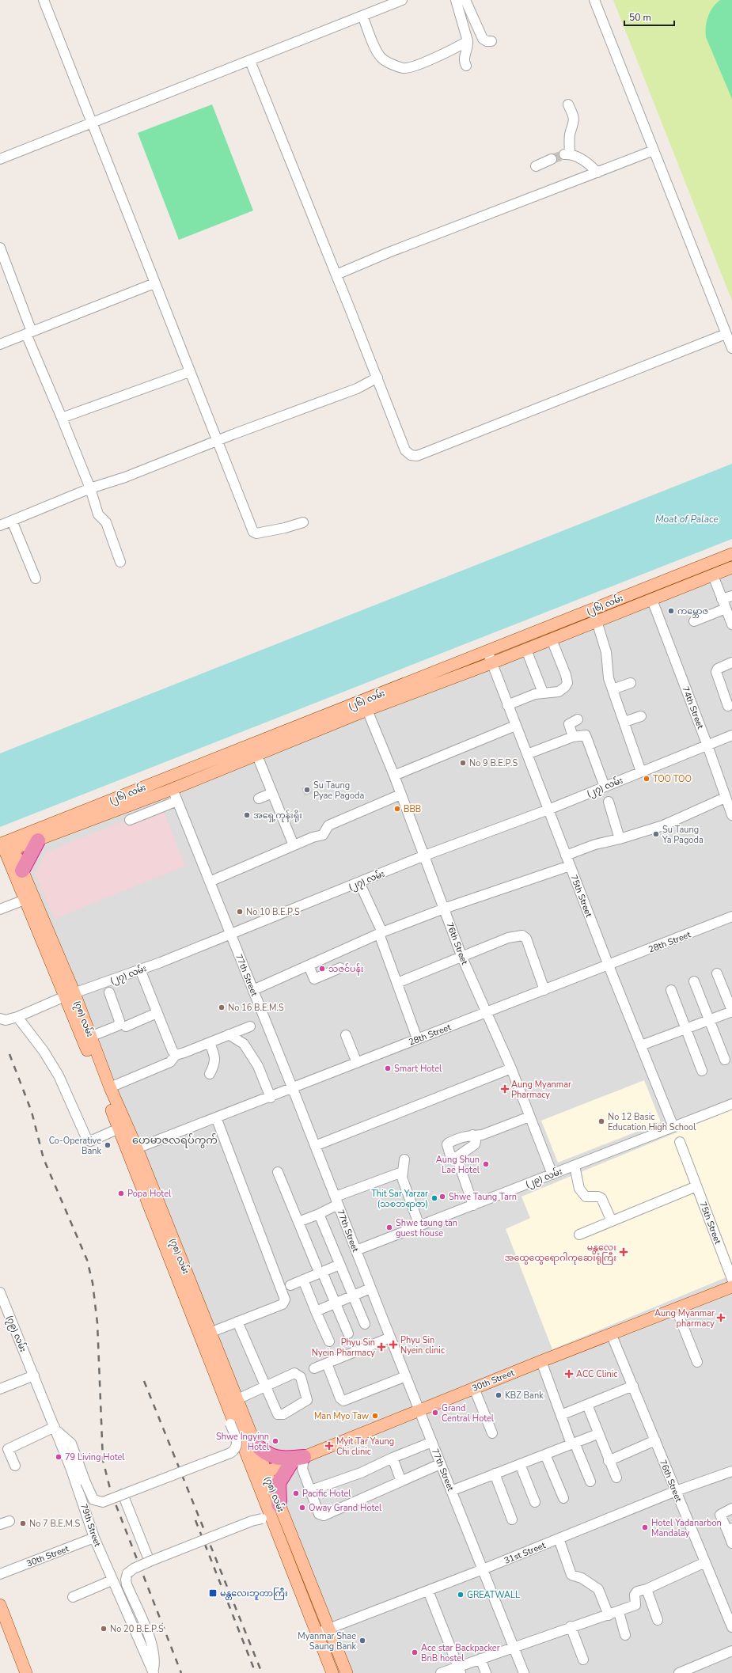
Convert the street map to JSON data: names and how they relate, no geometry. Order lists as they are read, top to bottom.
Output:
{
  "streets": {
    "main road": ["(၂၆) လမ်း", "(၇၈) လမ်း", "30th Street"],
    "street": [
      "74th Street",
      "(၂၇) လမ်း",
      "75th Street",
      "28th Street",
      "76th Street",
      "77th Street",
      "(၂၉) လမ်း",
      "(၇၉) လမ်း",
      "79th Street",
      "31st Street"
    ]
  },
  "crossings": [
    ["(၂၆) လမ်း", "74th Street"],
    ["(၂၆) လမ်း", "75th Street"],
    ["(၂၆) လမ်း", "76th Street"],
    ["(၂၆) လမ်း", "77th Street"],
    ["(၂၆) လမ်း", "(၇၈) လမ်း"],
    ["74th Street", "(၂၇) လမ်း"],
    ["(၂၇) လမ်း", "75th Street"],
    ["(၂၇) လမ်း", "76th Street"],
    ["(၂၇) လမ်း", "77th Street"],
    ["(၂၇) လမ်း", "(၇၈) လမ်း"],
    ["75th Street", "28th Street"],
    ["75th Street", "(၂၉) လမ်း"],
    ["28th Street", "76th Street"],
    ["28th Street", "77th Street"],
    ["28th Street", "(၇၈) လမ်း"],
    ["76th Street", "(၂၉) လမ်း"],
    ["76th Street", "30th Street"],
    ["76th Street", "31st Street"],
    ["77th Street", "(၂၉) လမ်း"],
    ["77th Street", "30th Street"],
    ["77th Street", "31st Street"],
    ["(၇၈) လမ်း", "30th Street"],
    ["(၇၈) လမ်း", "31st Street"],
    ["(၇၉) လမ်း", "79th Street"],
    ["30th Street", "79th Street"]
  ],
  "districts": ["ဟေမာဇလရပ်ကွက်"],
  "water": ["Moat of Palace"],
  "places": {
    "other": [
      "ကမ္ဘောဇ",
      "No 9 B.E.P.S",
      "TOO TOO",
      "Su Taung Pyae Pagoda",
      "BBB",
      "အရှေ့ကုန်းရိုး",
      "Su Taung Ya Pagoda",
      "No 10 B.E.P.S",
      "သဇင်ပန်း",
      "No 16 B.E.M.S",
      "Smart Hotel",
      "No 12 Basic Education High School",
      "Co-Operative Bank",
      "Aung Shun Lae Hotel",
      "Popa Hotel",
      "Shwe Taung Tarn",
      "Thit Sar Yarzar (သစၥာရာဇာ)",
      "Shwe taung tan guest house",
      "KBZ Bank",
      "Grand Central Hotel",
      "Man Myo Taw",
      "Shwe Ingyinn Hotel",
      "79 Living Hotel",
      "Pacific Hotel",
      "Oway Grand Hotel",
      "No 7 B.E.M.S",
      "Hotel Yadanarbon Mandalay",
      "GREATWALL",
      "No 20 B.E.P.S",
      "Myanmar Shae Saung Bank",
      "Ace star Backpacker BnB hostel"
    ],
    "health": [
      "Aung Myanmar Pharmacy",
      "မန္တလေး အထွေထွေရောဂါကုဆေးရုံကြီး",
      "Aung Myanmar pharmacy",
      "Phyu Sin Nyein clinic",
      "Phyu Sin Nyein Pharmacy",
      "ACC Clinic",
      "Myit Tar Yaung Chi clinic"
    ],
    "transit": ["မန္တလေးဘူတာကြီး"]
  },
  "scale_bar": "50 m"
}
